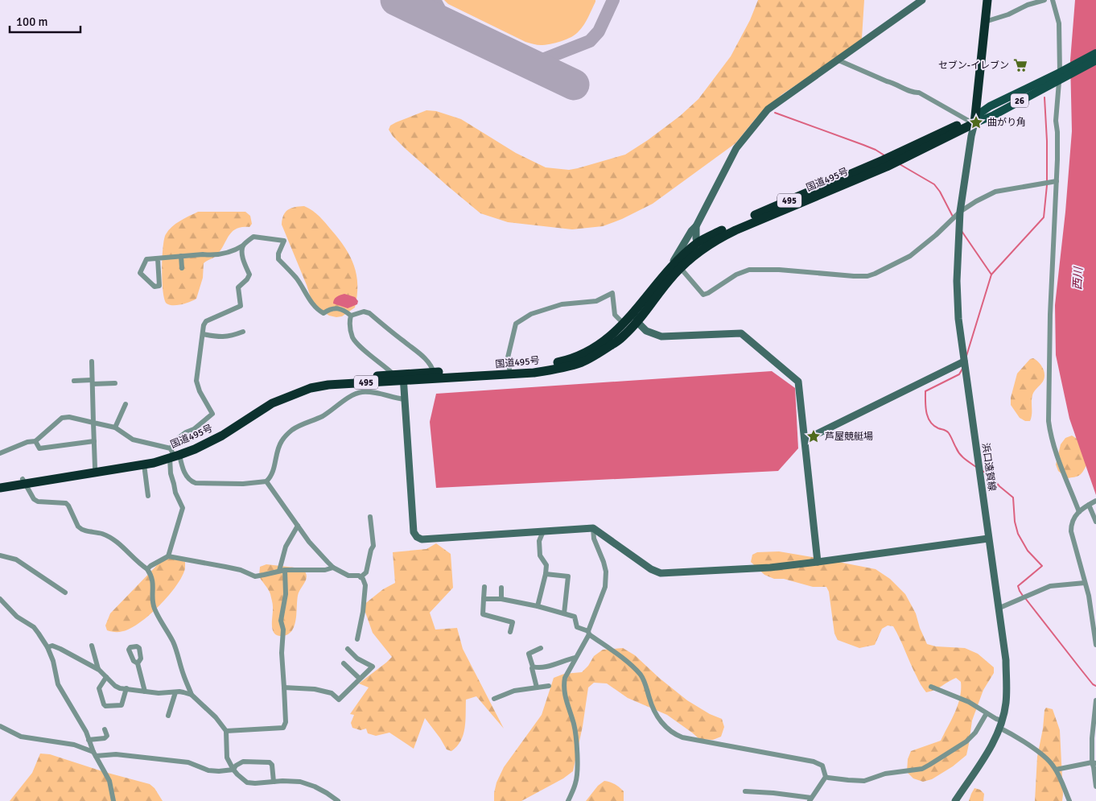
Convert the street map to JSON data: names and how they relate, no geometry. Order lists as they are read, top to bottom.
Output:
{
  "streets": {
    "highway": ["国道495号", "495"],
    "main road": ["26"],
    "street": ["浜口遠賀線"]
  },
  "crossings": [
    ["26", "国道495号"],
    ["26", "浜口遠賀線"],
    ["国道495号", "浜口遠賀線"]
  ],
  "water": ["西川"],
  "places": {
    "supermarket": ["セブン-イレブン"],
    "place": ["曲がり角", "芦屋競艇場"]
  },
  "scale_bar": "100 m"
}
